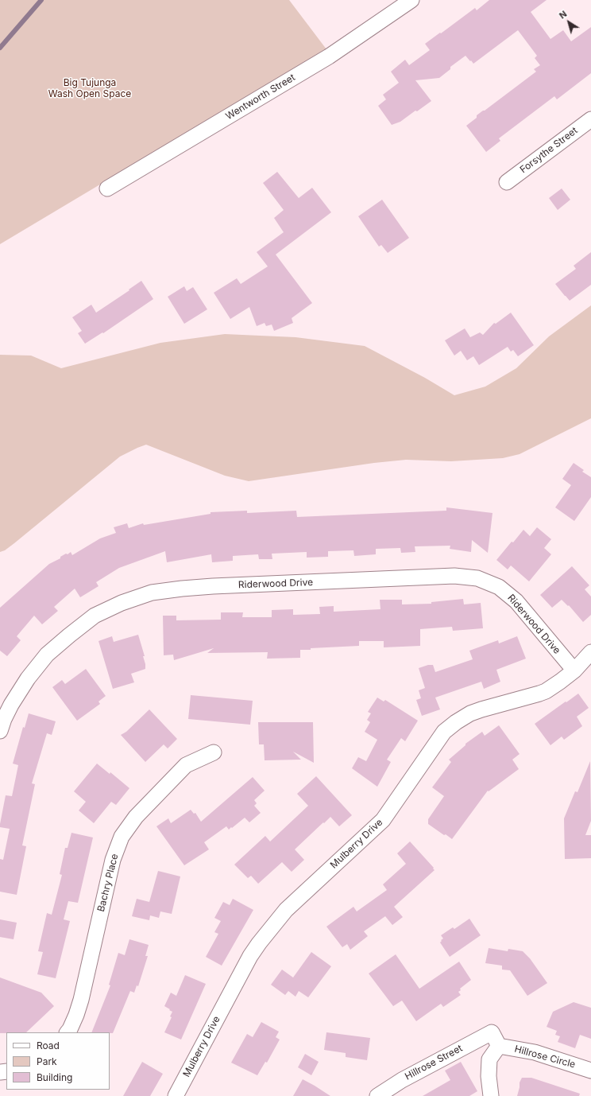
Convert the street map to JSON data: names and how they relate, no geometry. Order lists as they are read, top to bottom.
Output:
{
  "streets": {
    "street": [
      "Wentworth Street",
      "Forsythe Street",
      "Riderwood Drive",
      "Mulberry Drive",
      "Bachry Place",
      "Hillrose Circle",
      "Hillrose Street"
    ]
  },
  "crossings": [
    ["Riderwood Drive", "Mulberry Drive"],
    ["Hillrose Circle", "Hillrose Street"]
  ],
  "parks": ["Big Tujunga Wash Open Space"],
  "legend": ["Road", "Park", "Building"],
  "north": "top left"
}
